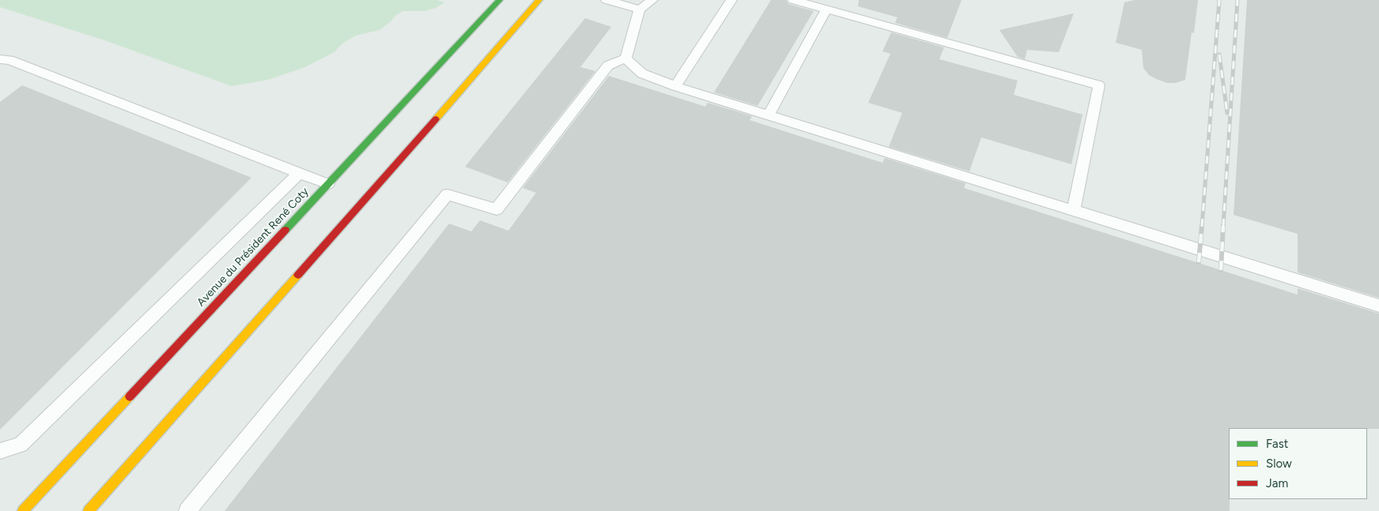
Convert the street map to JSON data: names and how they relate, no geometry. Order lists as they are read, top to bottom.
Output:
{
  "streets": {
    "main road": ["Avenue du Président René Coty"]
  },
  "legend": ["Fast", "Slow", "Jam"]
}
